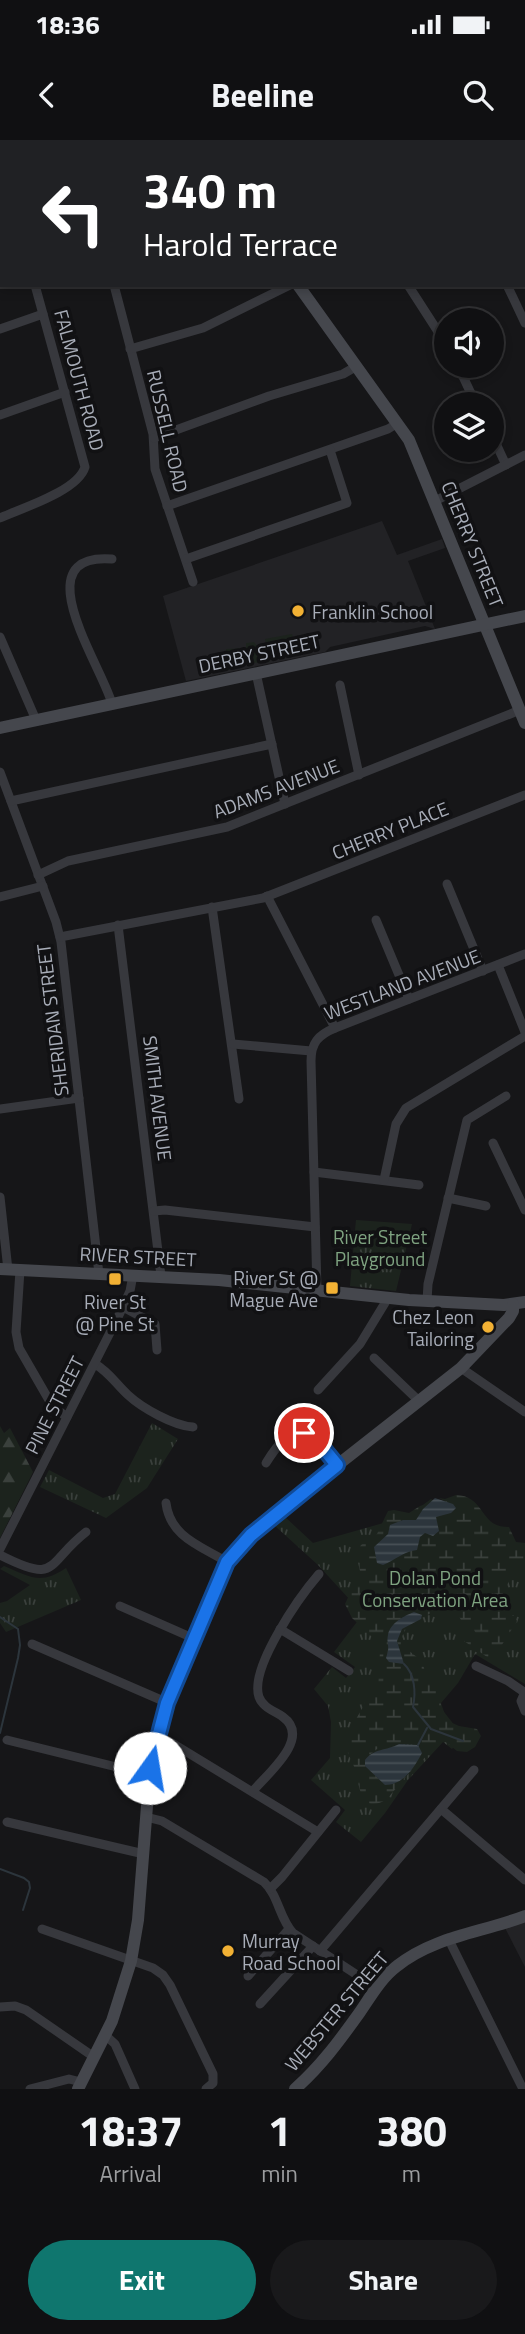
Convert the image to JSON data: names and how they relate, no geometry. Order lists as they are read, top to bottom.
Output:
{
  "streets": {
    "street": [
      "FALMOUTH ROAD",
      "RUSSELL ROAD",
      "CHERRY STREET",
      "DERBY STREET",
      "ADAMS AVENUE",
      "CHERRY PLACE",
      "WESTLAND AVENUE",
      "SHERIDAN STREET",
      "SMITH AVENUE",
      "RIVER STREET",
      "PINE STREET",
      "WEBSTER STREET"
    ]
  },
  "crossings": [
    ["CHERRY STREET", "DERBY STREET"],
    ["CHERRY STREET", "ADAMS AVENUE"],
    ["ADAMS AVENUE", "SHERIDAN STREET"],
    ["CHERRY PLACE", "SHERIDAN STREET"],
    ["CHERRY PLACE", "SMITH AVENUE"],
    ["SHERIDAN STREET", "RIVER STREET"],
    ["SMITH AVENUE", "RIVER STREET"],
    ["RIVER STREET", "PINE STREET"]
  ],
  "parks": ["River Street Playground", "Dolan Pond Conservation Area"],
  "places": {
    "other": ["Franklin School", "Chez Leon Tailoring", "Murray Road School"],
    "transit": ["River St @ Pine St", "River St @ Mague Ave"]
  },
  "page": {
    "status": "18:36",
    "header": "Beeline",
    "turn": ["340 m", "Harold Terrace"],
    "eta": [
      "18:37",
      "Arrival",
      "1",
      "min",
      "380",
      "m"
    ],
    "buttons": ["Exit", "Share"]
  }
}
